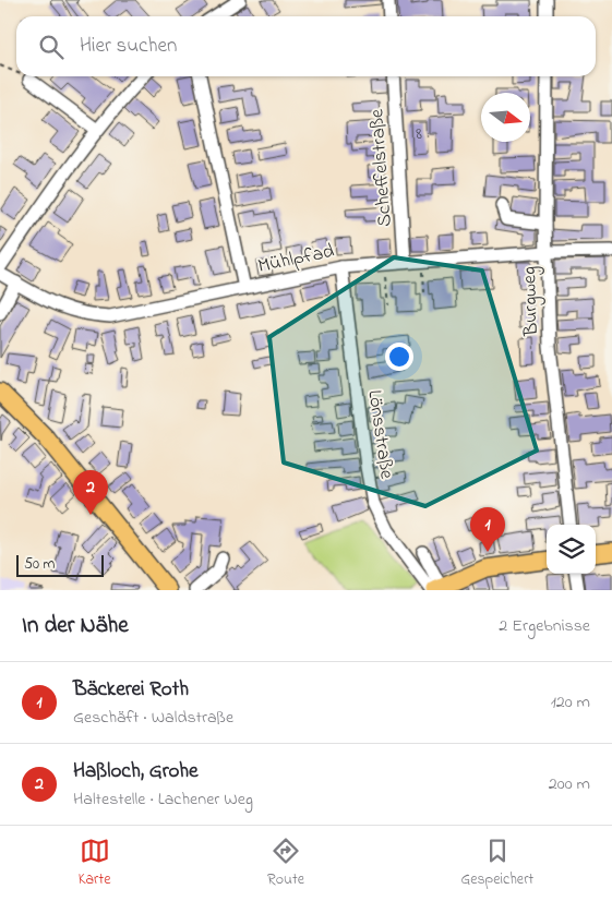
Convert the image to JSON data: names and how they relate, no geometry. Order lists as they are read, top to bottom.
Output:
{
  "streets": {
    "street": [
      "Scheffelstraße",
      "Mühlpfad",
      "Burgweg",
      "Lönsstraße"
    ]
  },
  "crossings": [
    ["Scheffelstraße", "Mühlpfad"],
    ["Mühlpfad", "Burgweg"],
    ["Mühlpfad", "Lönsstraße"]
  ],
  "house_numbers": ["8"],
  "scale_bar": "50 m",
  "north": "right",
  "page": {
    "search": "Hier suchen",
    "pins": ["2", "1"],
    "scale": "50 m",
    "heading": ["In der Nähe", "2 Ergebnisse"],
    "list": [
      {
        "mark": "1",
        "name": "Bäckerei Roth",
        "note": "Geschäft · Waldstraße",
        "value": "120 m"
      },
      {
        "mark": "2",
        "name": "Haßloch, Grohe",
        "note": "Haltestelle · Lachener Weg",
        "value": "200 m"
      }
    ],
    "nav": ["Karte", "Route", "Gespeichert"]
  }
}
